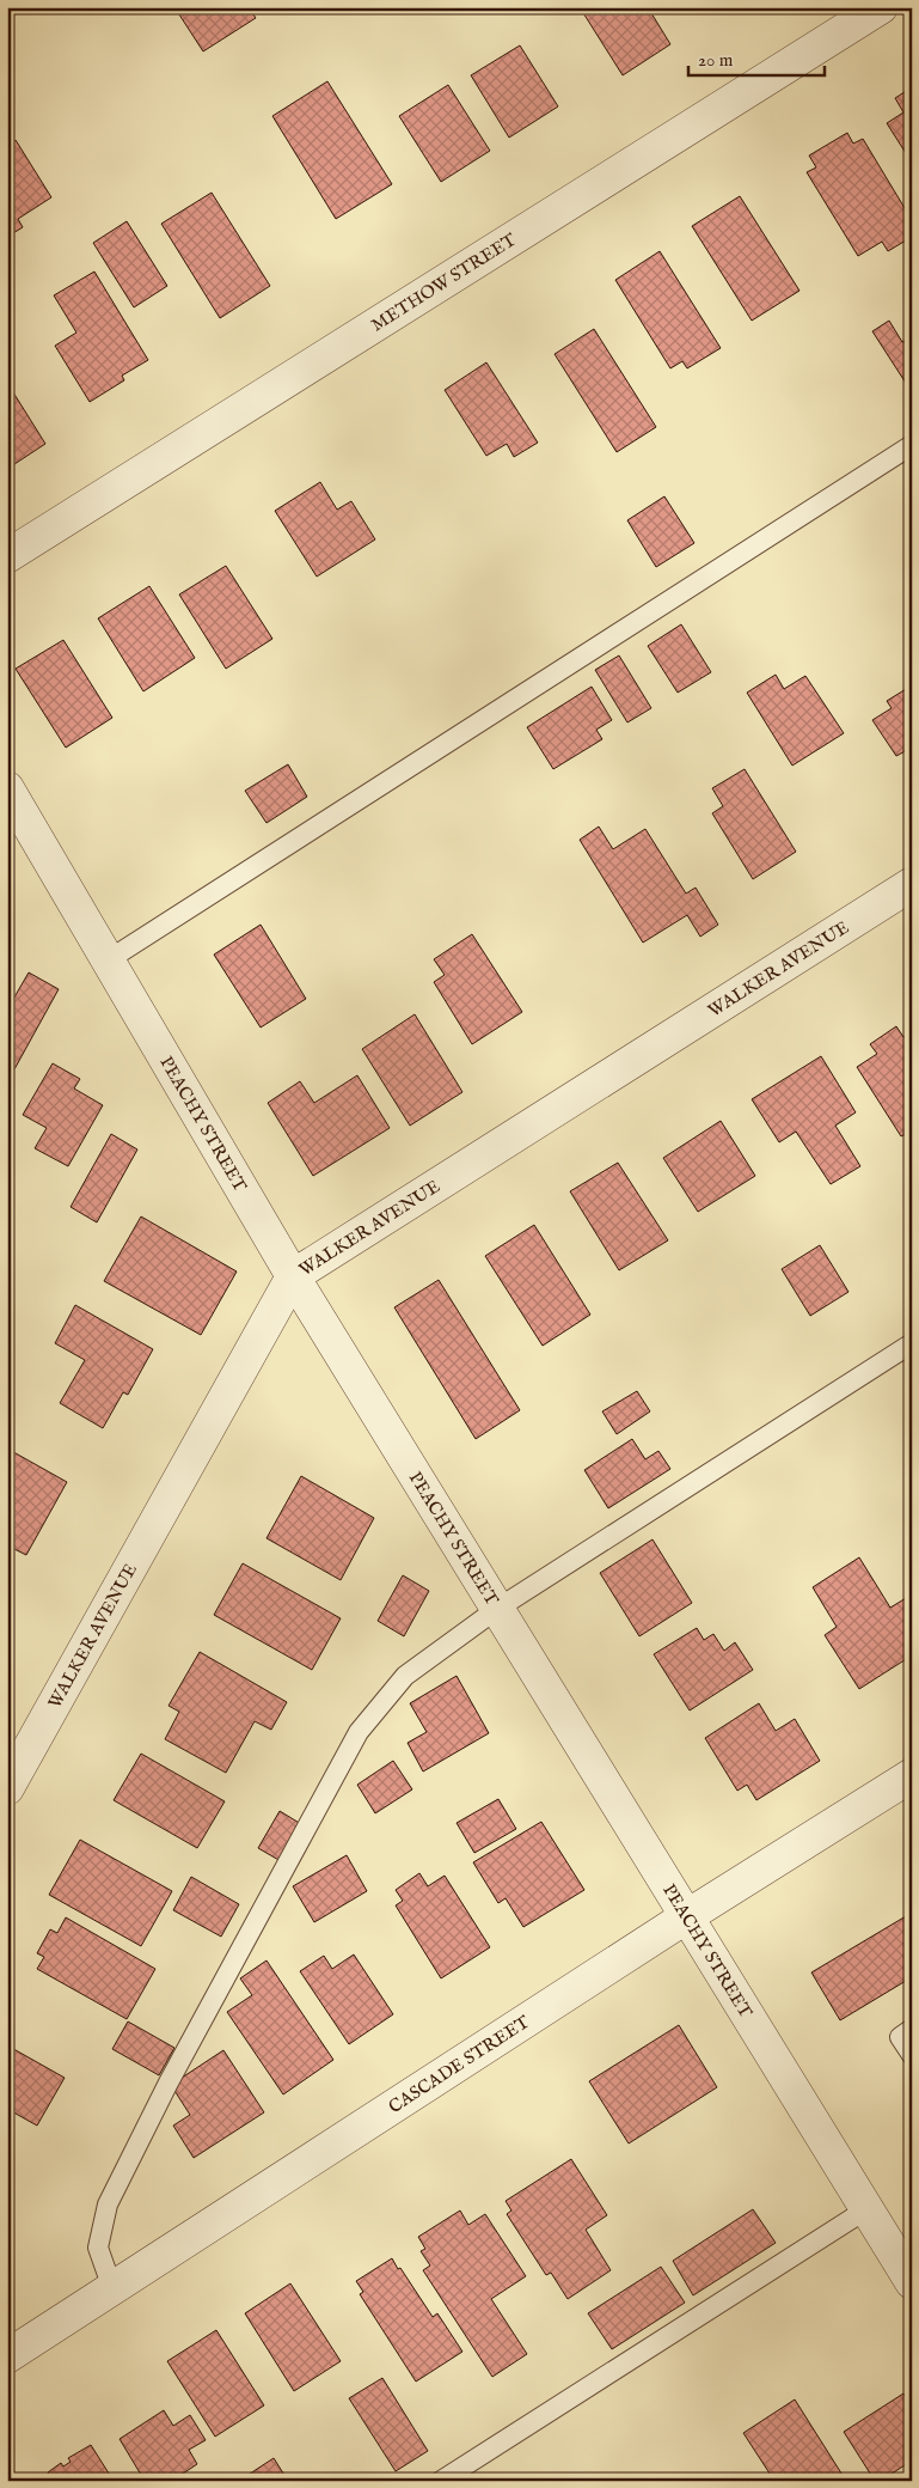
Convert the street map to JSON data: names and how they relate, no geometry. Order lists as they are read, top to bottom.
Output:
{
  "streets": {
    "street": [
      "METHOW STREET",
      "WALKER AVENUE",
      "PEACHY STREET",
      "CASCADE STREET"
    ]
  },
  "crossings": [
    ["WALKER AVENUE", "PEACHY STREET"],
    ["PEACHY STREET", "CASCADE STREET"]
  ],
  "scale_bar": "20 m"
}
